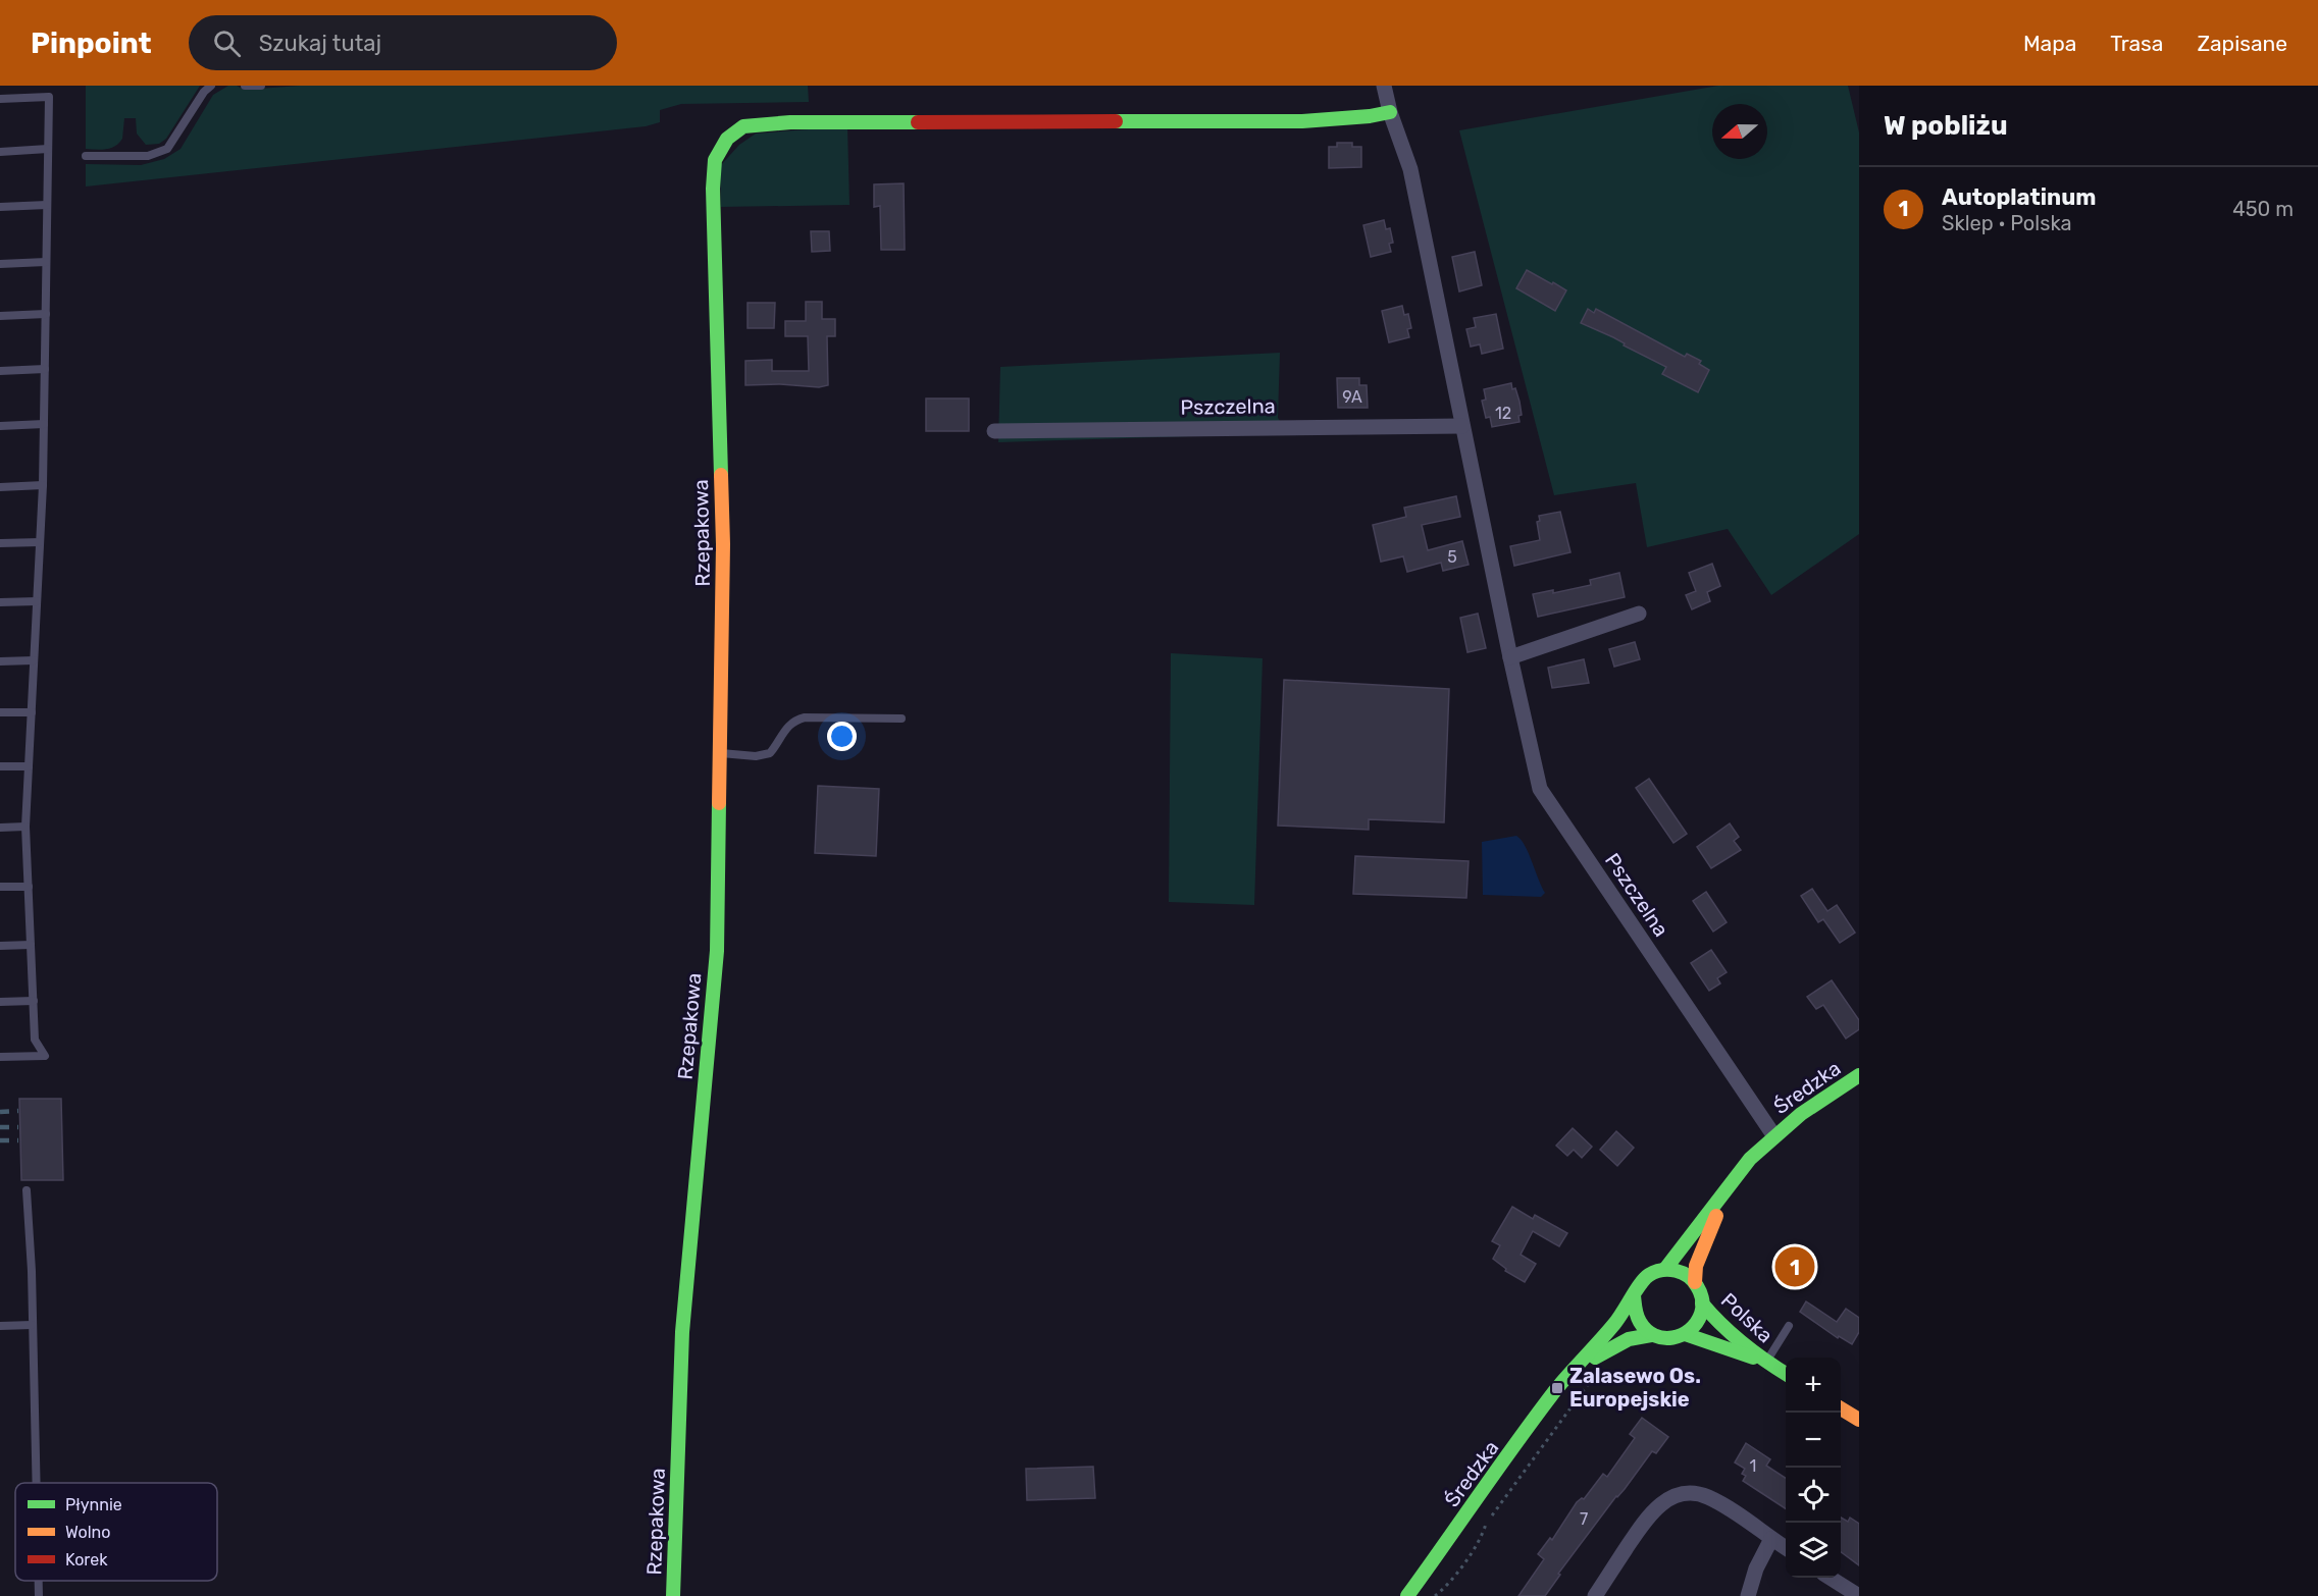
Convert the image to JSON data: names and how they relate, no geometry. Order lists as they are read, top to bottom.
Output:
{
  "streets": {
    "street": [
      "Pszczelna",
      "Rzepakowa",
      "Średzka",
      "Polska"
    ]
  },
  "crossings": [
    ["Pszczelna", "Rzepakowa"],
    ["Pszczelna", "Średzka"],
    ["Średzka", "Polska"]
  ],
  "places": {
    "transit": ["Zalasewo Os. Europejskie"]
  },
  "house_numbers": [
    "9A",
    "12",
    "5",
    "1",
    "7"
  ],
  "legend": ["Płynnie", "Wolno", "Korek"],
  "north": "left",
  "page": {
    "header": "Pinpoint",
    "search": "Szukaj tutaj",
    "nav": ["Mapa", "Trasa", "Zapisane"],
    "heading": "W pobliżu",
    "list": [
      {
        "mark": "1",
        "name": "Autoplatinum",
        "note": "Sklep · Polska",
        "value": "450 m"
      }
    ],
    "pins": "1",
    "map_buttons": ["+", "−"]
  }
}
